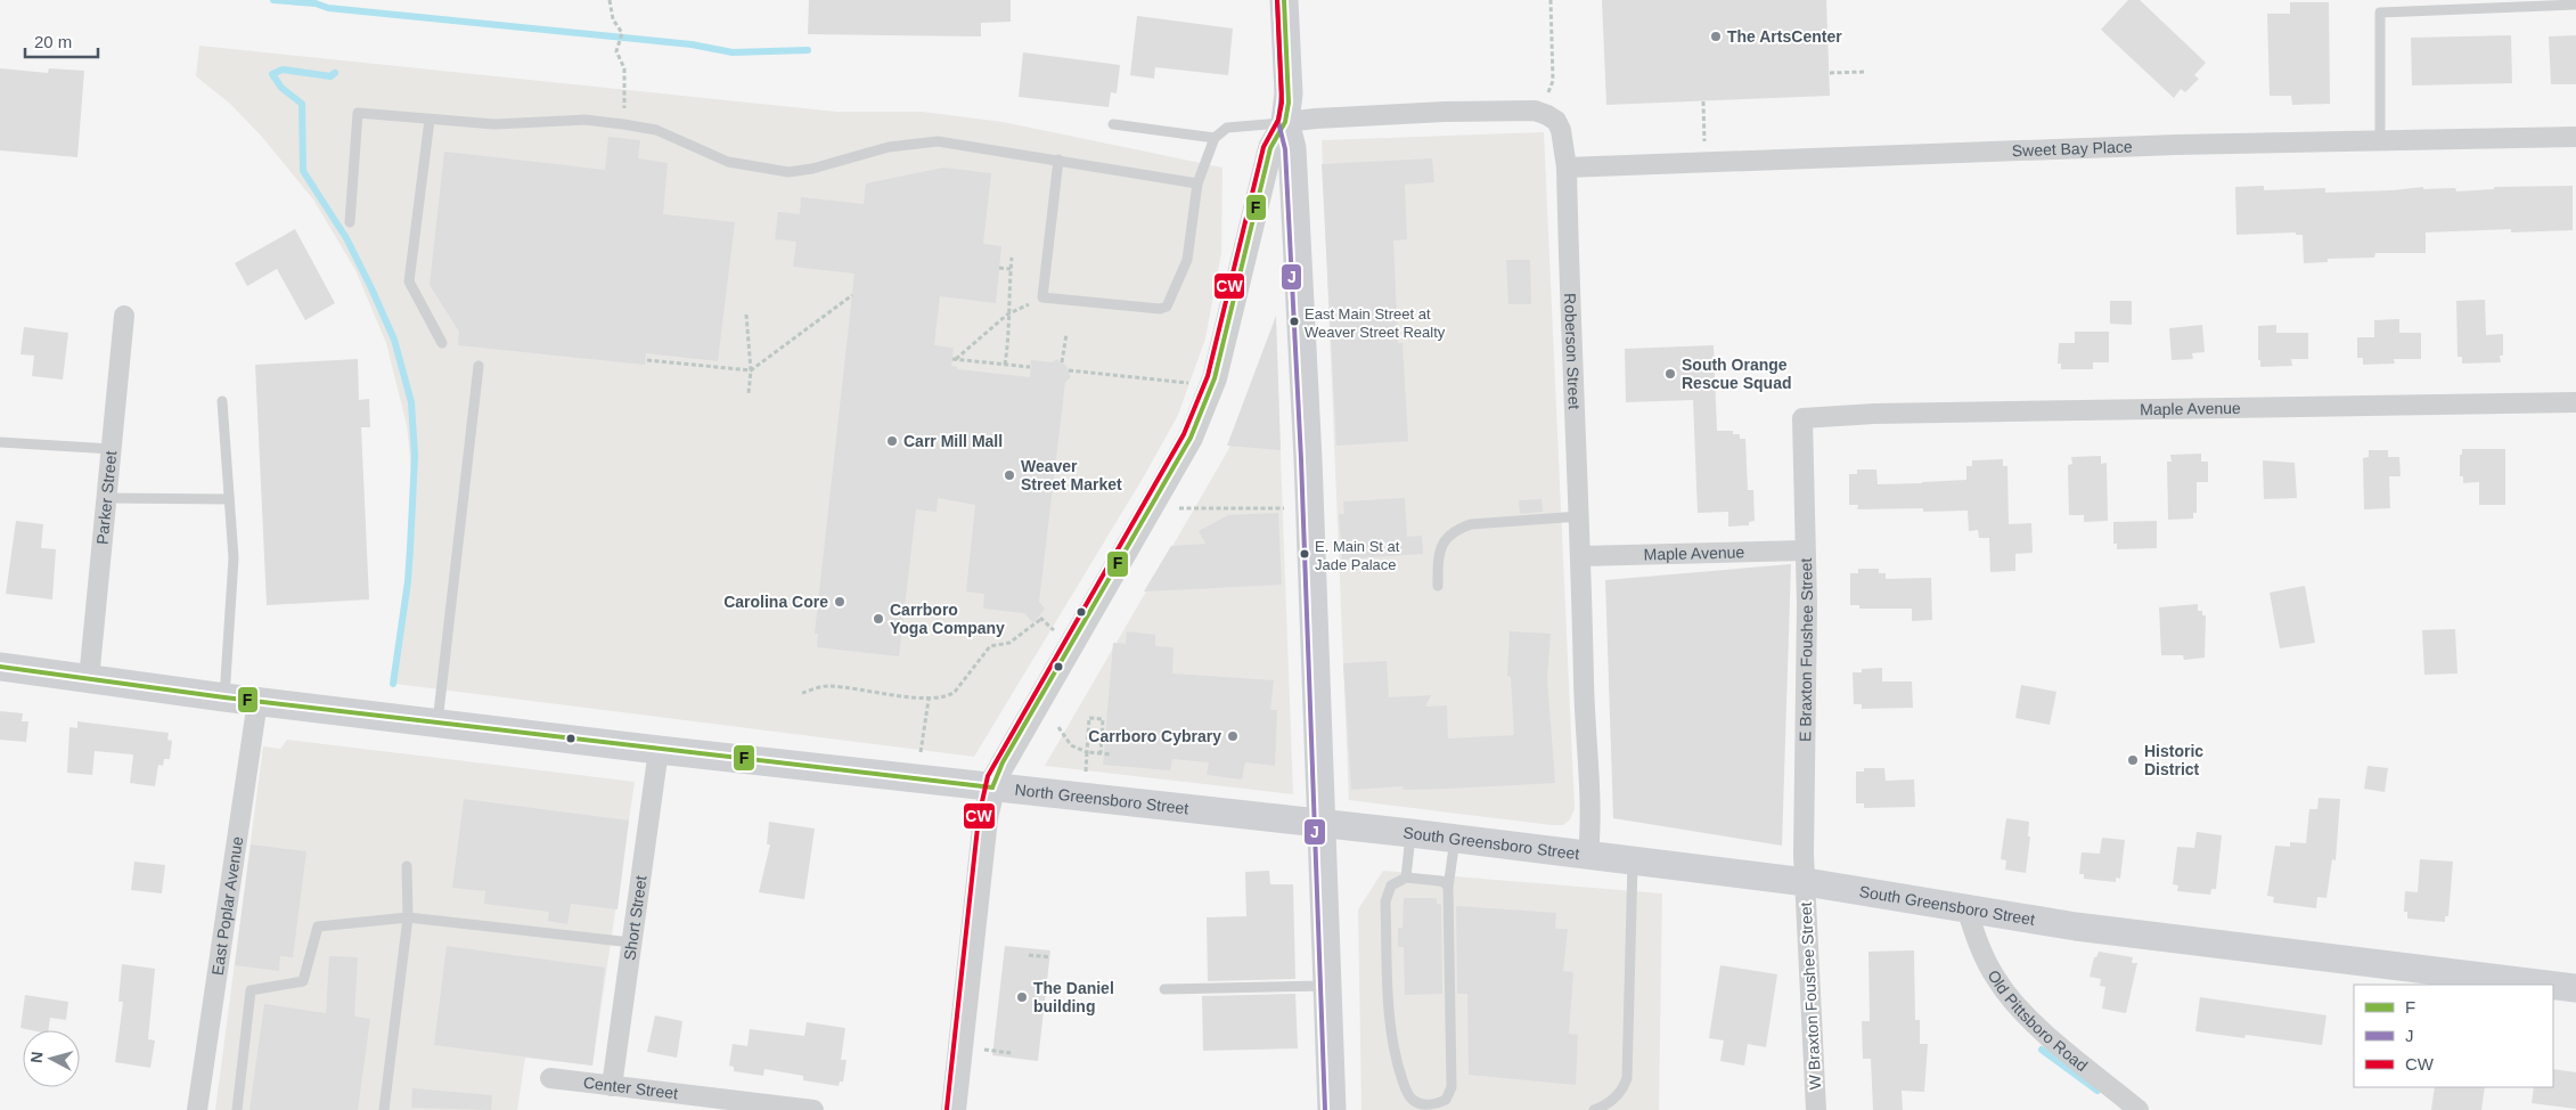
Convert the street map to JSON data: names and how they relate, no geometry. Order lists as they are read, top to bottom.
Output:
{
  "streets": {
    "main road": ["North Greensboro Street", "South Greensboro Street"],
    "street": [
      "Sweet Bay Place",
      "Roberson Street",
      "Maple Avenue",
      "Parker Street",
      "E Braxton Foushee Street",
      "East Poplar Avenue",
      "Short Street",
      "W Braxton Foushee Street",
      "Old Pittsboro Road",
      "Center Street"
    ]
  },
  "crossings": [
    ["Sweet Bay Place", "Roberson Street"],
    ["Roberson Street", "Maple Avenue"],
    ["Roberson Street", "South Greensboro Street"],
    ["Maple Avenue", "E Braxton Foushee Street"],
    ["Parker Street", "North Greensboro Street"],
    ["E Braxton Foushee Street", "South Greensboro Street"],
    ["E Braxton Foushee Street", "W Braxton Foushee Street"],
    ["North Greensboro Street", "South Greensboro Street"],
    ["North Greensboro Street", "East Poplar Avenue"],
    ["North Greensboro Street", "Short Street"],
    ["South Greensboro Street", "W Braxton Foushee Street"],
    ["South Greensboro Street", "Old Pittsboro Road"],
    ["Short Street", "Center Street"]
  ],
  "places": [
    "The ArtsCenter",
    "East Main Street at Weaver Street Realty",
    "South Orange Rescue Squad",
    "Carr Mill Mall",
    "Weaver Street Market",
    "E. Main St at Jade Palace",
    "Carolina Core",
    "Carrboro Yoga Company",
    "Carrboro Cybrary",
    "Historic District",
    "The Daniel building"
  ],
  "lines": ["transit line F", "transit line J", "transit line CW"],
  "legend": ["F", "J", "CW"],
  "scale_bar": "20 m",
  "north": "left"
}
